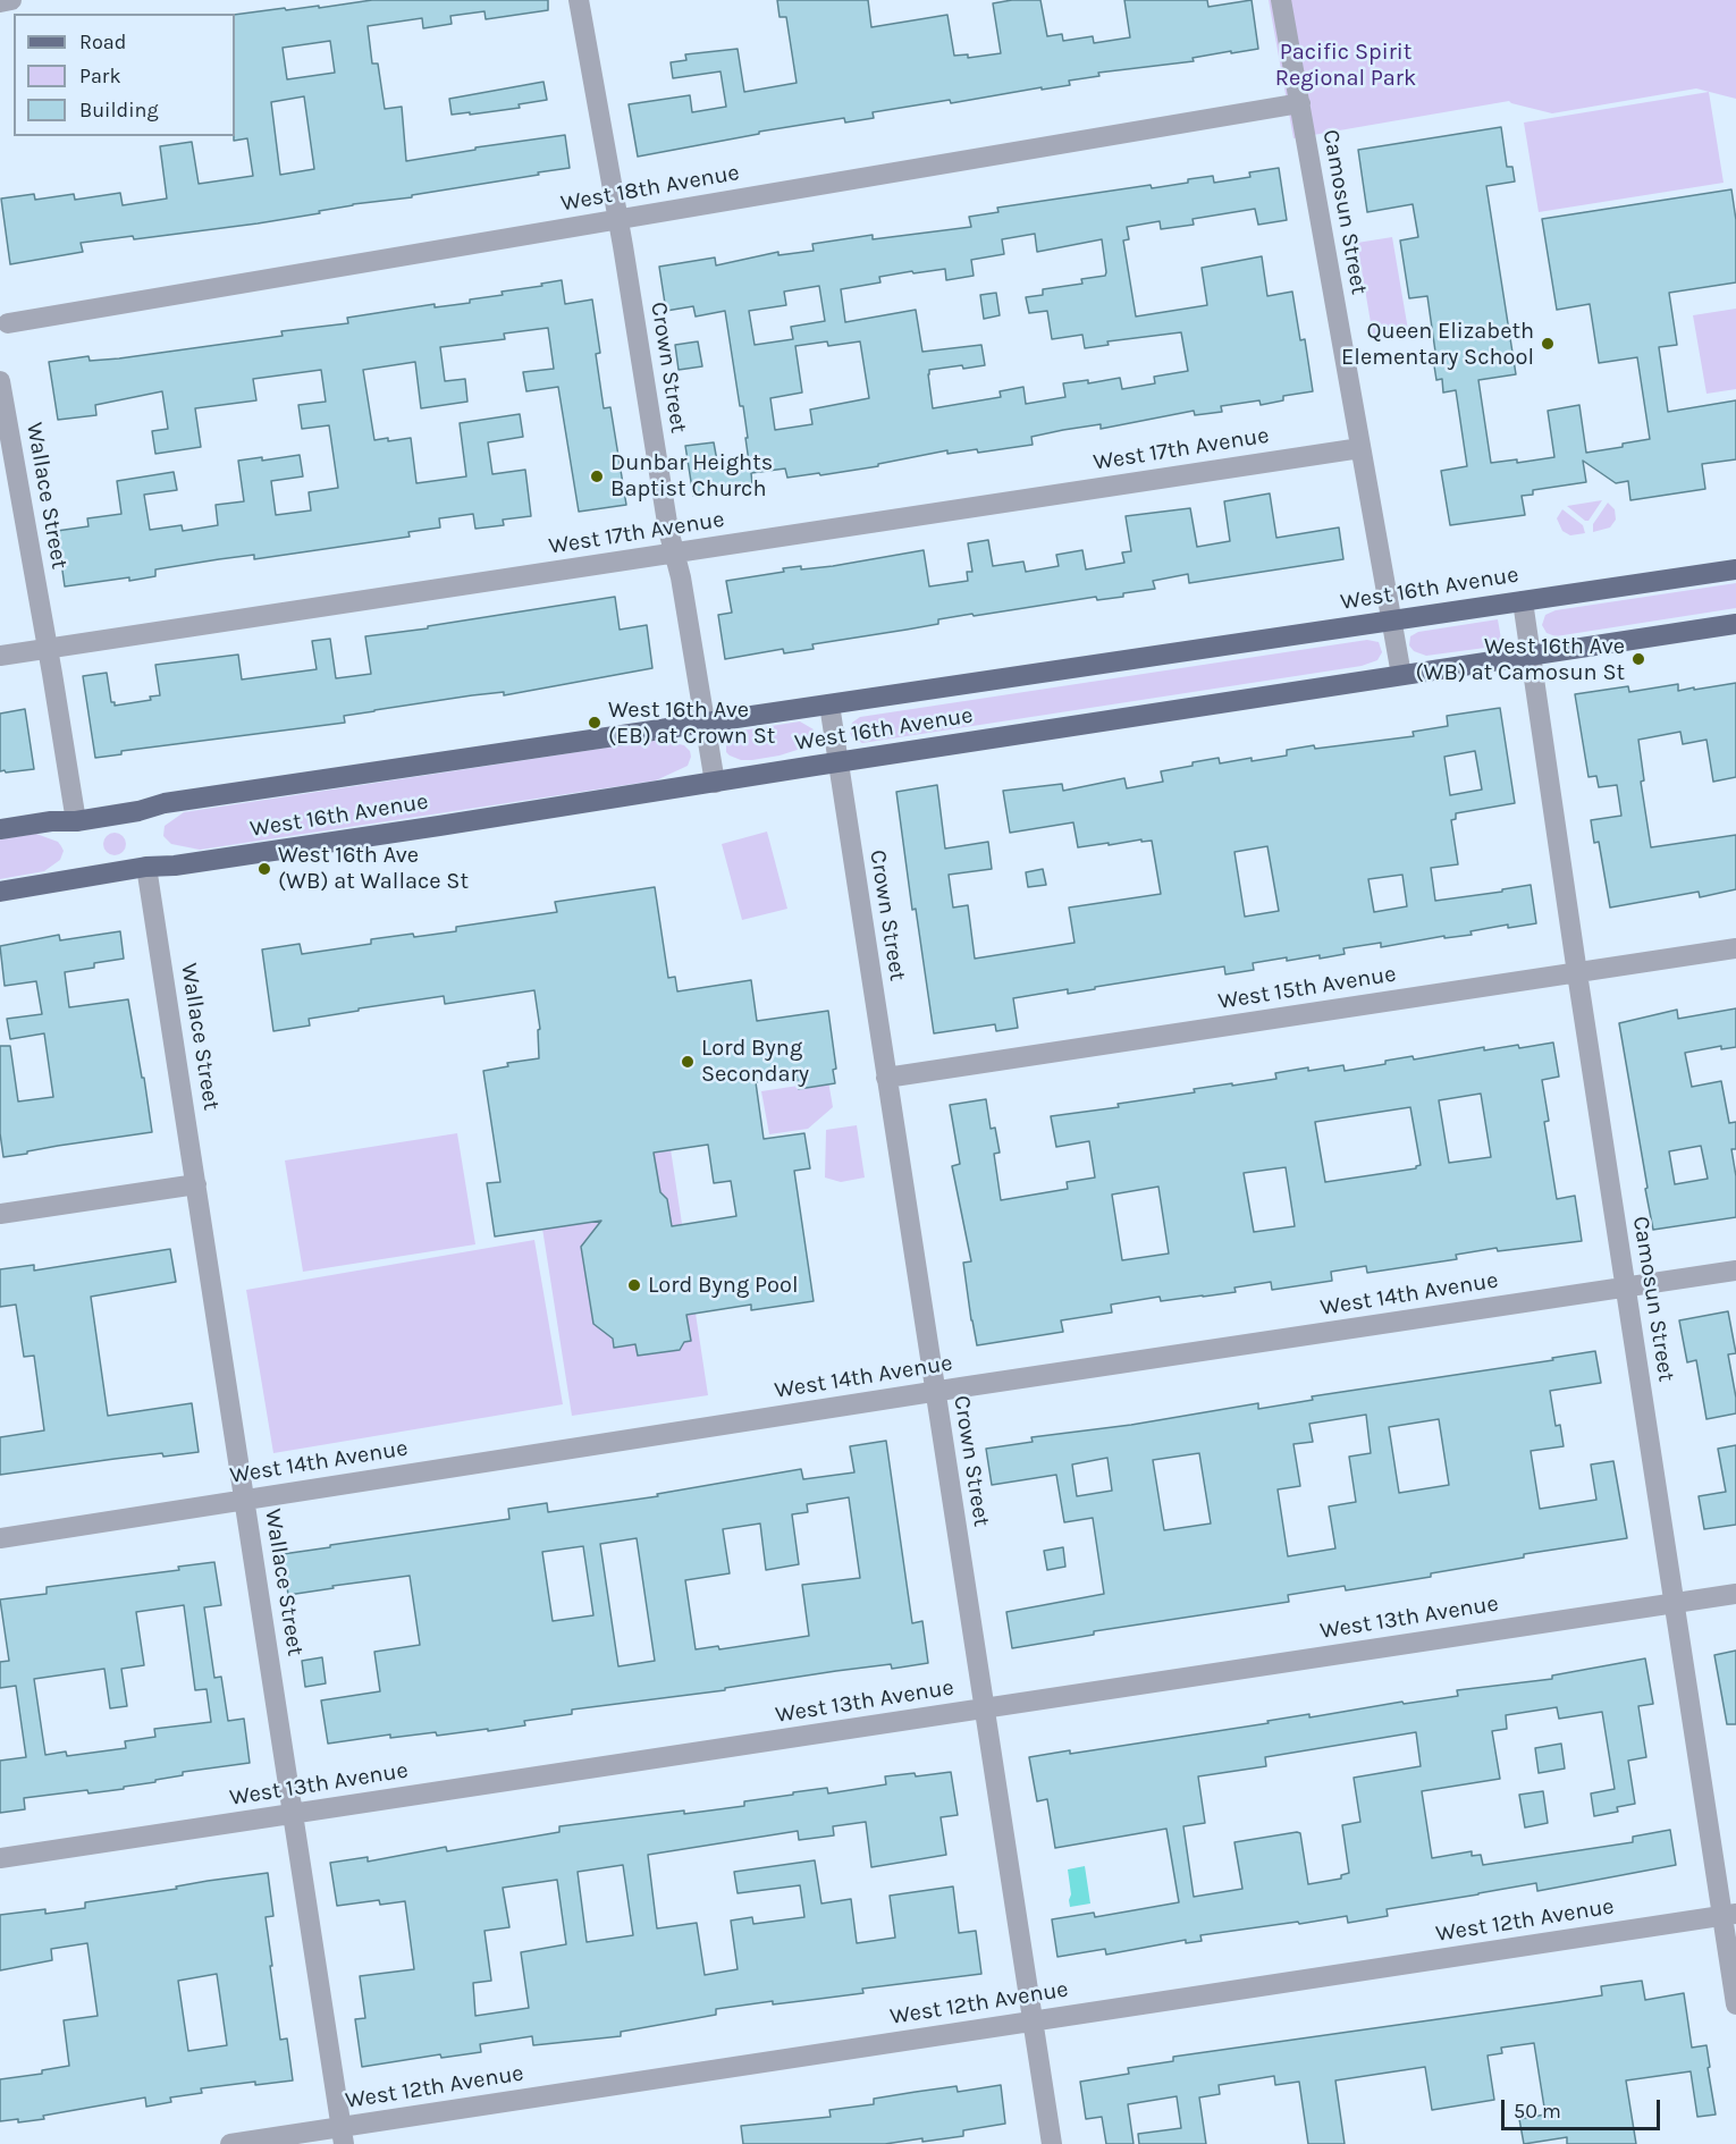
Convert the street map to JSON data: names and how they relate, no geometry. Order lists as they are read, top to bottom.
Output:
{
  "streets": {
    "main road": ["West 16th Avenue"],
    "street": [
      "West 18th Avenue",
      "Camosun Street",
      "Crown Street",
      "West 17th Avenue",
      "Wallace Street",
      "West 15th Avenue",
      "West 14th Avenue",
      "West 13th Avenue",
      "West 12th Avenue"
    ]
  },
  "crossings": [
    ["West 18th Avenue", "Camosun Street"],
    ["West 18th Avenue", "Crown Street"],
    ["Camosun Street", "West 17th Avenue"],
    ["Camosun Street", "West 16th Avenue"],
    ["Camosun Street", "West 15th Avenue"],
    ["Camosun Street", "West 14th Avenue"],
    ["Camosun Street", "West 13th Avenue"],
    ["Camosun Street", "West 12th Avenue"],
    ["Crown Street", "West 17th Avenue"],
    ["Crown Street", "West 16th Avenue"],
    ["Crown Street", "West 15th Avenue"],
    ["Crown Street", "West 14th Avenue"],
    ["Crown Street", "West 13th Avenue"],
    ["Crown Street", "West 12th Avenue"],
    ["West 17th Avenue", "Wallace Street"],
    ["Wallace Street", "West 16th Avenue"],
    ["Wallace Street", "West 14th Avenue"],
    ["Wallace Street", "West 13th Avenue"],
    ["Wallace Street", "West 12th Avenue"]
  ],
  "parks": ["Pacific Spirit Regional Park"],
  "places": [
    "Queen Elizabeth Elementary School",
    "Dunbar Heights Baptist Church",
    "West 16th Ave (WB) at Camosun St",
    "West 16th Ave (EB) at Crown St",
    "West 16th Ave (WB) at Wallace St",
    "Lord Byng Secondary",
    "Lord Byng Pool"
  ],
  "legend": ["Road", "Park", "Building"],
  "scale_bar": "50 m"
}
